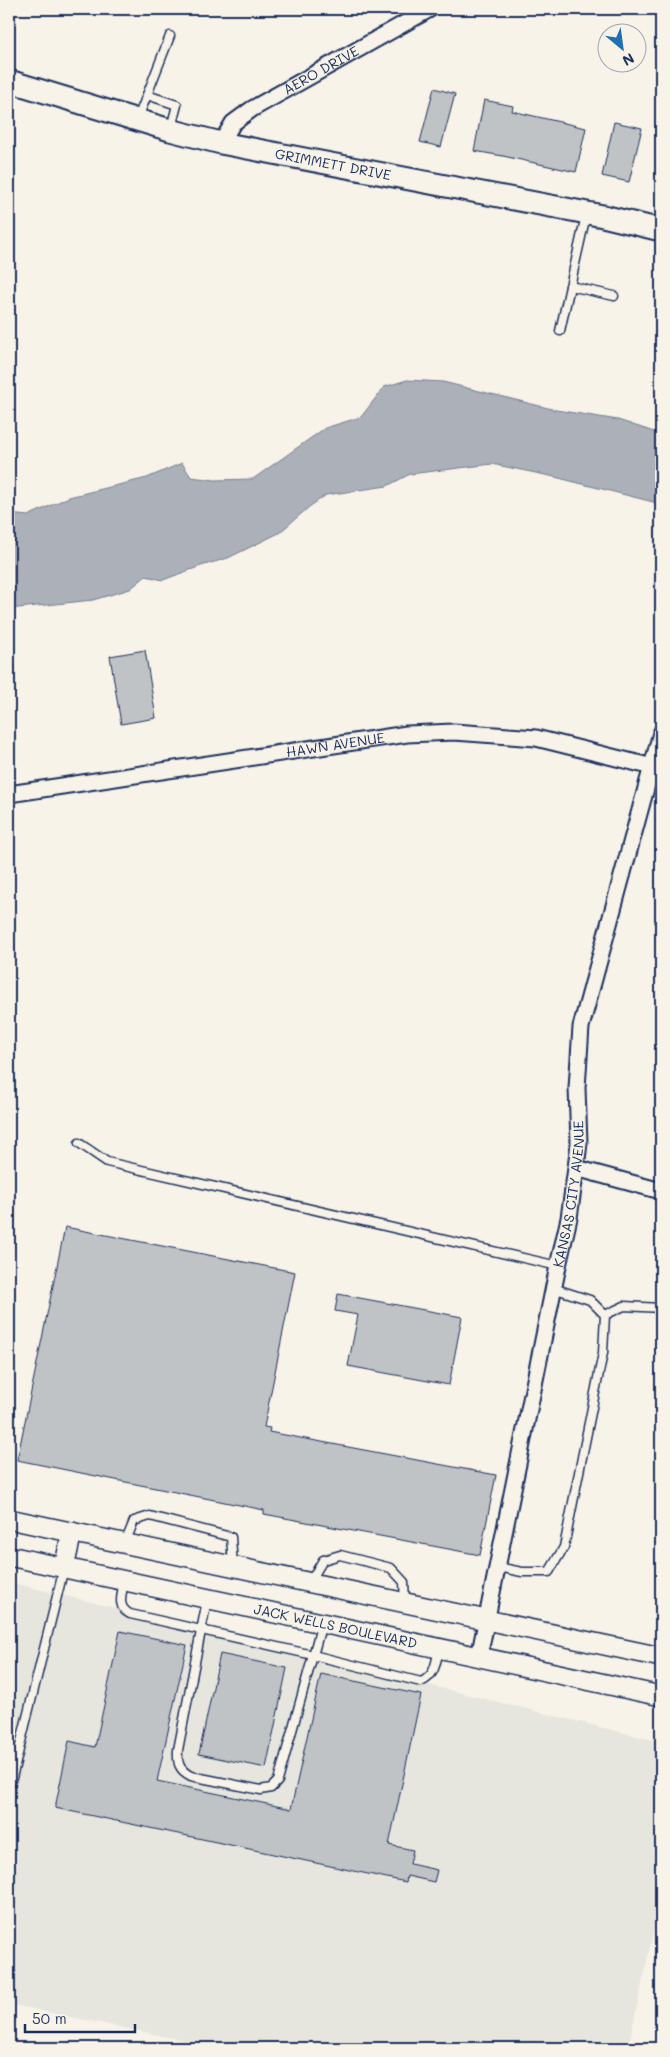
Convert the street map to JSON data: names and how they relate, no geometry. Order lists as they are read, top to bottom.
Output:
{
  "streets": {
    "main road": ["GRIMMETT DRIVE"],
    "street": [
      "AERO DRIVE",
      "HAWN AVENUE",
      "KANSAS CITY AVENUE",
      "JACK WELLS BOULEVARD"
    ]
  },
  "crossings": [
    ["AERO DRIVE", "GRIMMETT DRIVE"],
    ["HAWN AVENUE", "KANSAS CITY AVENUE"],
    ["KANSAS CITY AVENUE", "JACK WELLS BOULEVARD"]
  ],
  "scale_bar": "50 m",
  "north": "bottom right"
}
